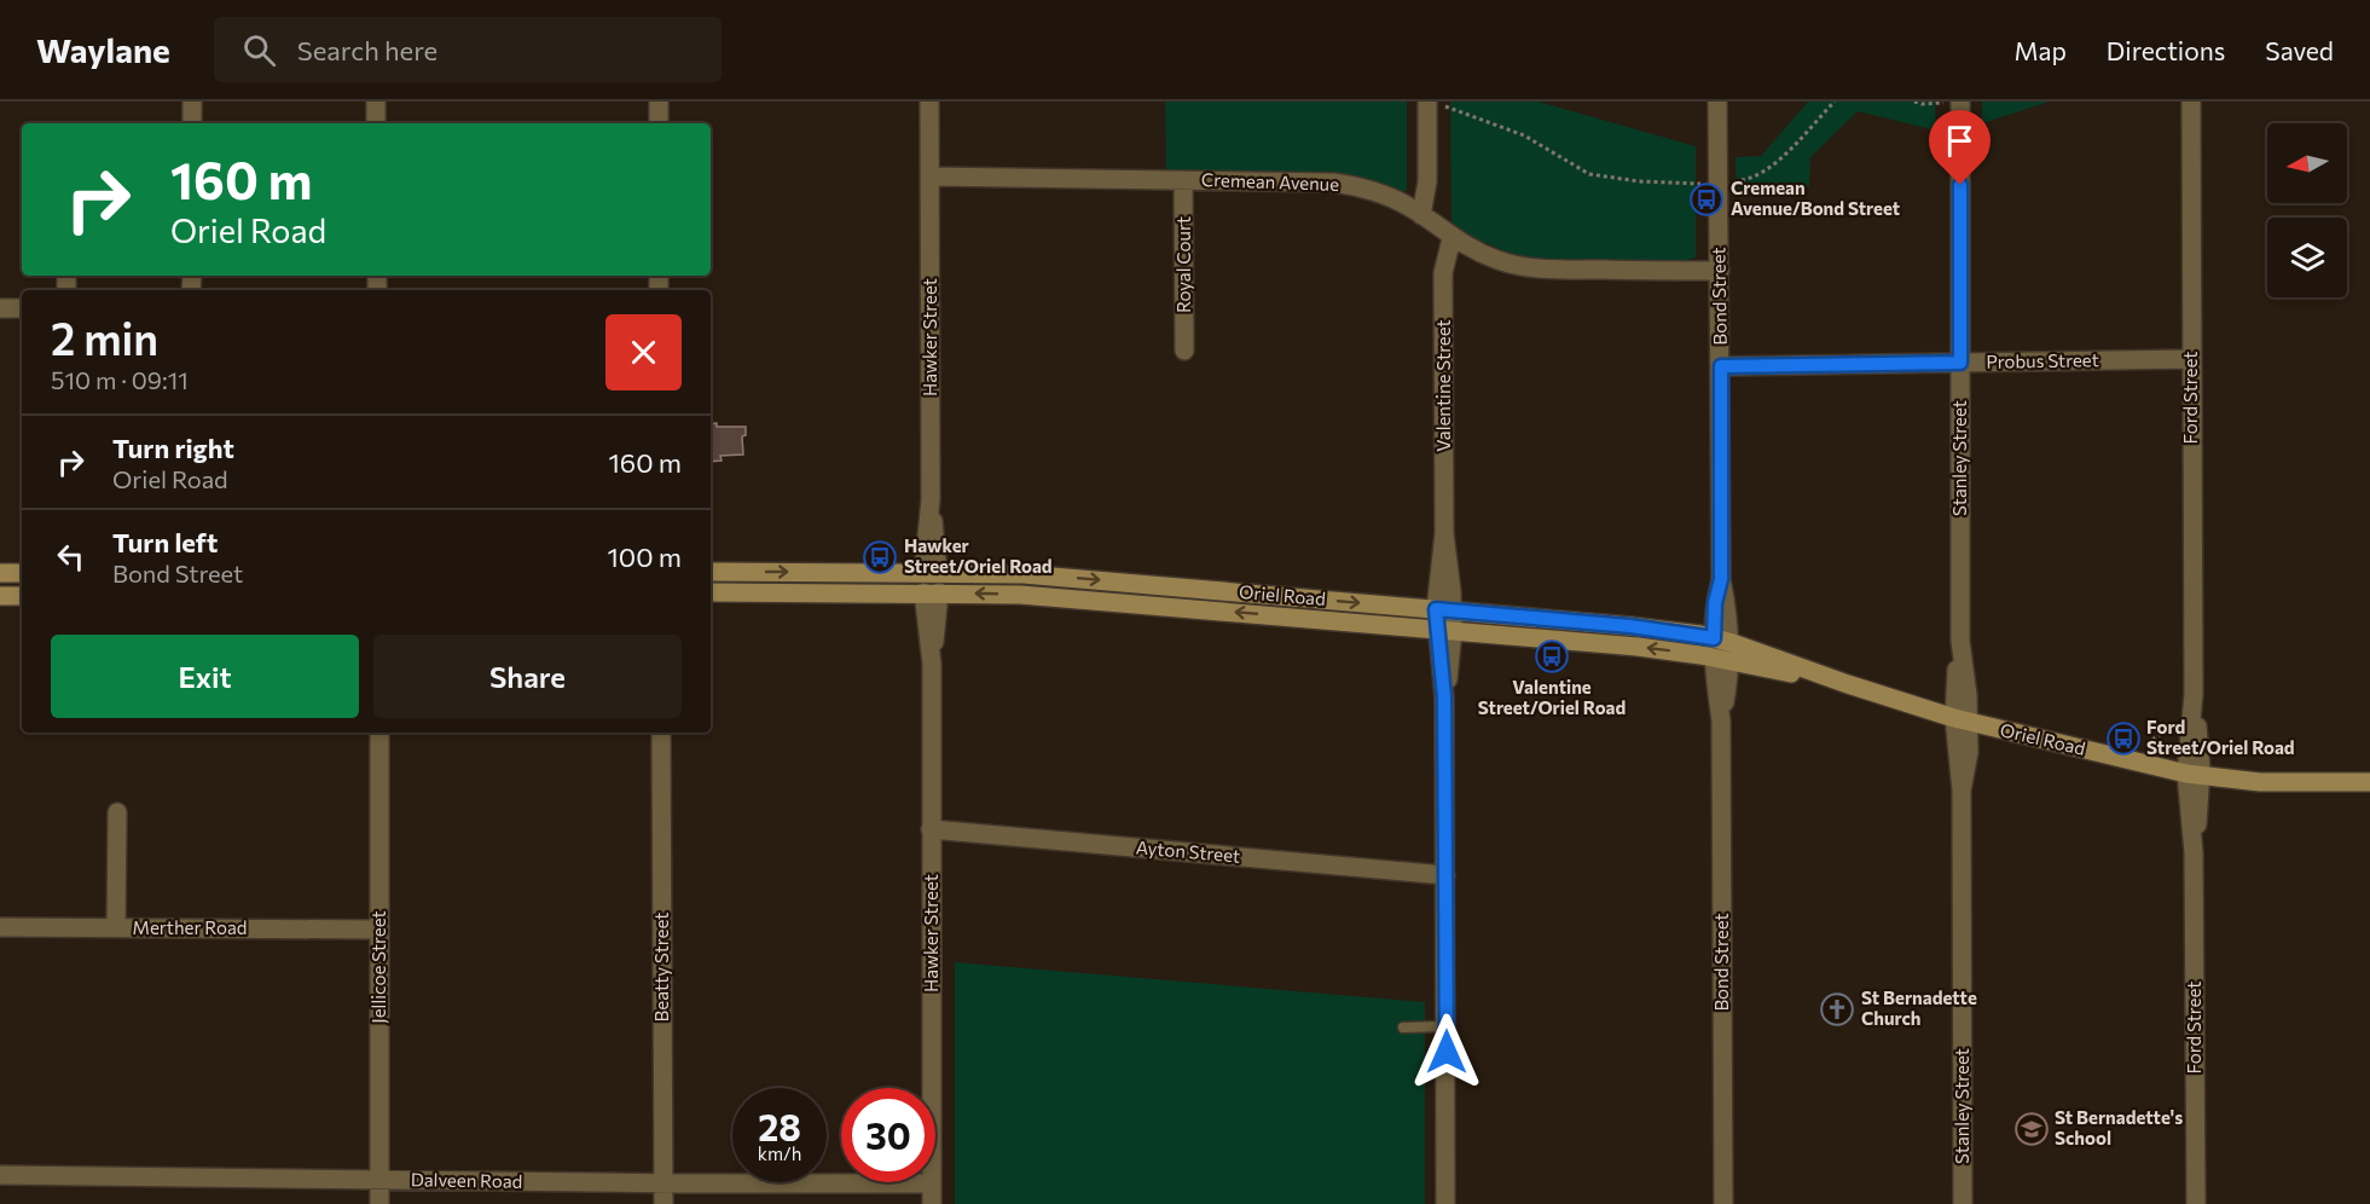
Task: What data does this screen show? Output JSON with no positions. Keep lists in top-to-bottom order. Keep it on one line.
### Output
{"streets":{"main road":["Oriel Road"],"street":["Cremean Avenue","Royal Court","Bond Street","Hawker Street","Probus Street","Valentine Street","Ford Street","Stanley Street","Ayton Street","Merther Road","Jellicoe Street","Beatty Street","Dalveen Road"]},"crossings":[["Cremean Avenue","Royal Court"],["Cremean Avenue","Bond Street"],["Cremean Avenue","Hawker Street"],["Cremean Avenue","Valentine Street"],["Bond Street","Probus Street"],["Bond Street","Oriel Road"],["Hawker Street","Oriel Road"],["Hawker Street","Ayton Street"],["Hawker Street","Dalveen Road"],["Probus Street","Ford Street"],["Probus Street","Stanley Street"],["Valentine Street","Oriel Road"],["Valentine Street","Ayton Street"],["Ford Street","Oriel Road"],["Stanley Street","Oriel Road"],["Merther Road","Jellicoe Street"],["Jellicoe Street","Dalveen Road"],["Beatty Street","Dalveen Road"]],"places":{"bus stop":["Cremean Avenue/Bond Street","Hawker Street/Oriel Road","Valentine Street/Oriel Road","Ford Street/Oriel Road"],"church":["St Bernadette Church"],"school or university":["St Bernadette's School"]},"north":"left","page":{"header":"Waylane","search":"Search here","nav":["Map","Directions","Saved"],"turn":["160 m","Oriel Road"],"heading":["2 min","510 m · 09:11"],"list":[{"name":"Turn right","note":"Oriel Road","value":"160 m"},{"name":"Turn left","note":"Bond Street","value":"100 m"}],"buttons":["Exit","Share"],"speed":"28 km/h","limit":"30"}}
